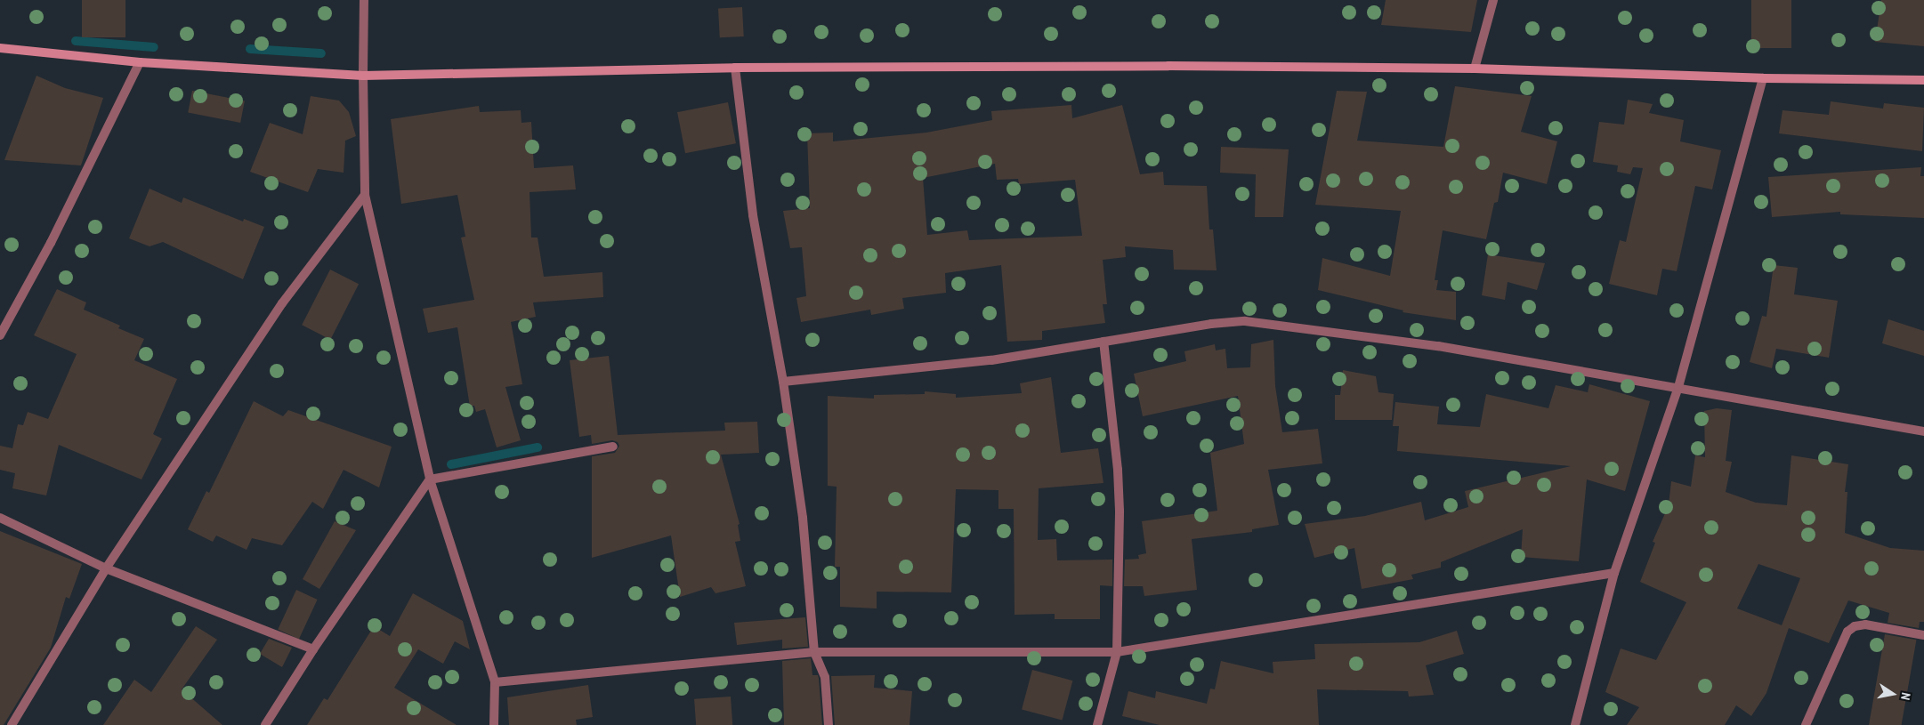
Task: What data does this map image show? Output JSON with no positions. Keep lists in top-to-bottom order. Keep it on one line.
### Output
{"north":"right"}
